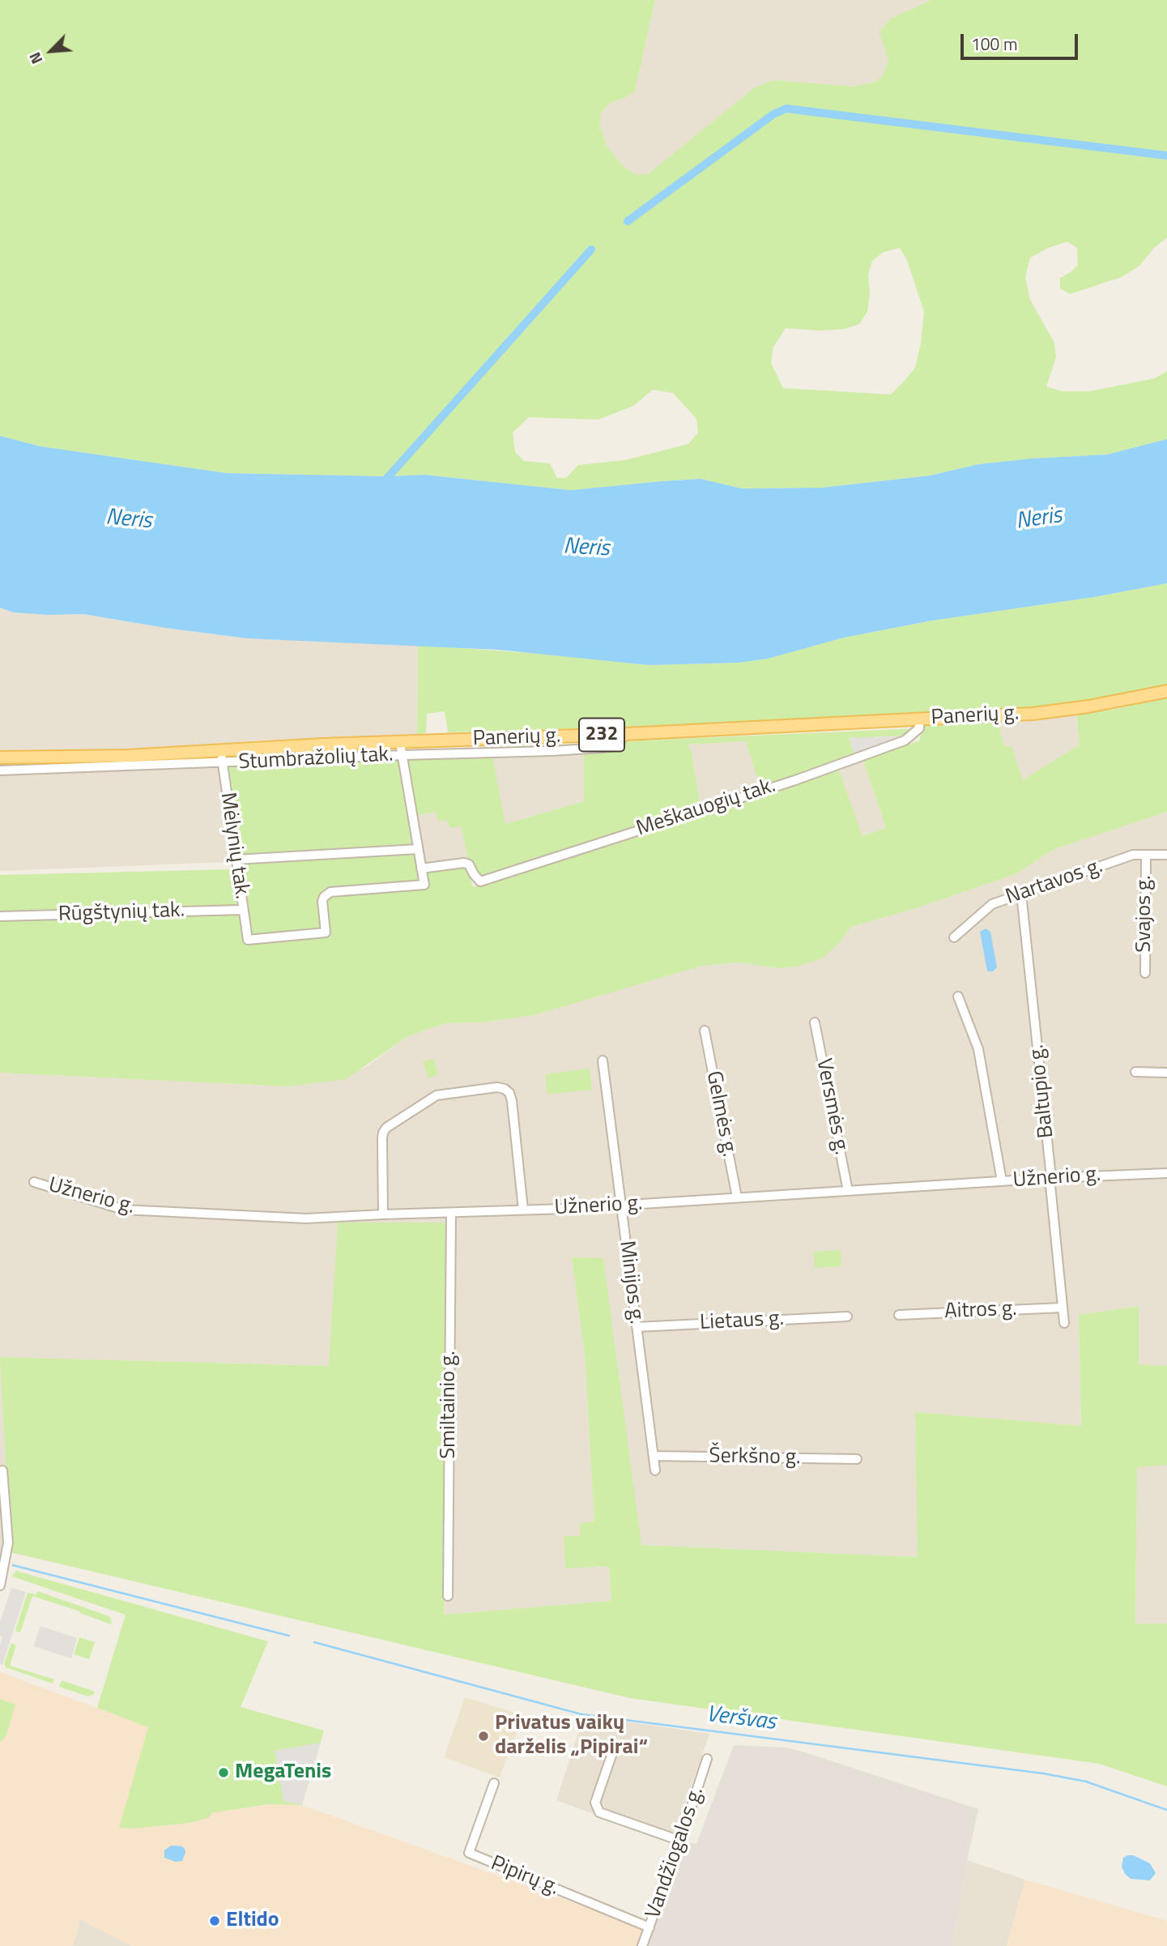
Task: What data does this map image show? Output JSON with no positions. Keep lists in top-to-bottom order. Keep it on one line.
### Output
{"streets":{"main road":["Panerių g.","232"],"street":["Stumbražolių tak.","Meškauogių tak.","Mėlynių tak.","Nartavos g.","Rūgštynių tak.","Svajos g.","Baltupio g.","Versmės g.","Gelmės g.","Užnerio g.","Minijos g.","Aitros g.","Lietaus g.","Smiltainio g.","Šerkšno g.","Vandžiogalos g.","Pipirų g."]},"crossings":[["Panerių g.","Stumbražolių tak."],["Panerių g.","Meškauogių tak."],["Panerių g.","Mėlynių tak."],["Stumbražolių tak.","Mėlynių tak."],["Meškauogių tak.","Mėlynių tak."],["Mėlynių tak.","Rūgštynių tak."],["Nartavos g.","Svajos g."],["Nartavos g.","Baltupio g."],["Baltupio g.","Užnerio g."],["Baltupio g.","Aitros g."],["Versmės g.","Užnerio g."],["Gelmės g.","Užnerio g."],["Užnerio g.","Minijos g."],["Užnerio g.","Smiltainio g."],["Minijos g.","Lietaus g."],["Minijos g.","Šerkšno g."],["Vandžiogalos g.","Pipirų g."]],"water":["Neris","Veršvas"],"places":["Privatus vaikų darželis „Pipirai“","MegaTenis","Eltido"],"scale_bar":"100 m","north":"bottom left"}
